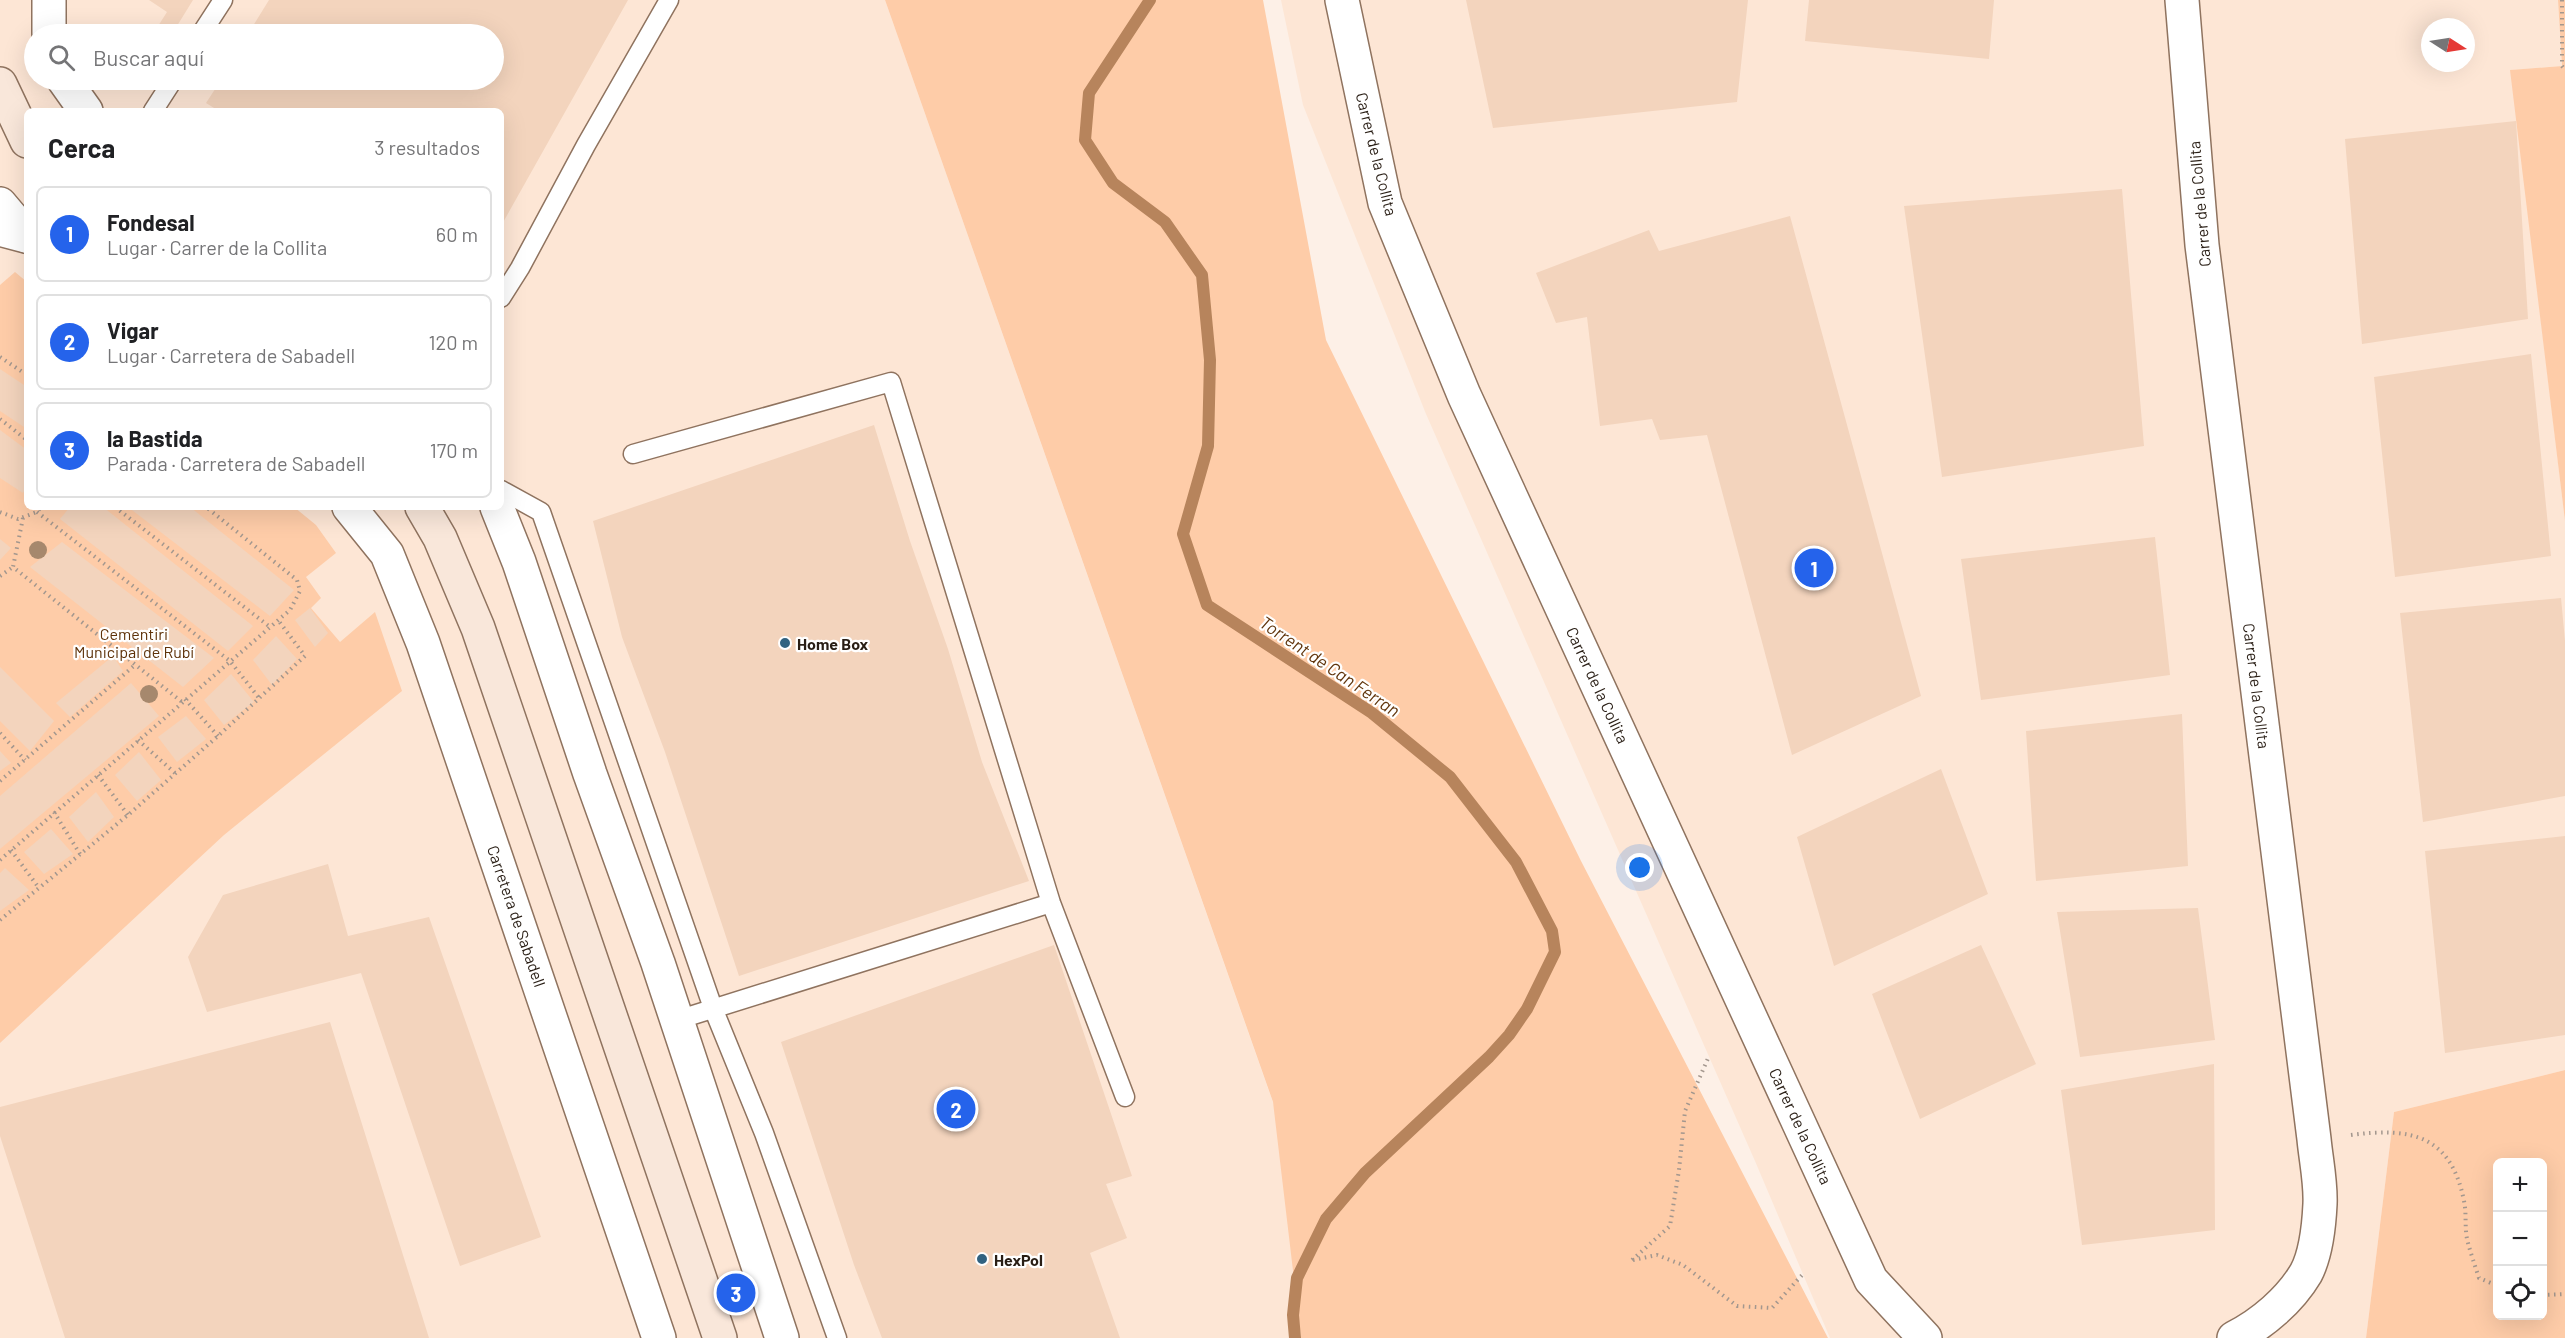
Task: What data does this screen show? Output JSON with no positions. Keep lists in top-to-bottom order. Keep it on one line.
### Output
{"streets":{"street":["Carrer de la Collita","Carretera de Sabadell"]},"water":["Torrent de Can Ferran"],"parks":["Cementiri Municipal de Rubí"],"places":["Home Box","HexPol"],"north":"right","page":{"search":"Buscar aquí","heading":["Cerca","3 resultados"],"list":[{"mark":"1","name":"Fondesal","note":"Lugar · Carrer de la Collita","value":"60 m"},{"mark":"2","name":"Vigar","note":"Lugar · Carretera de Sabadell","value":"120 m"},{"mark":"3","name":"la Bastida","note":"Parada · Carretera de Sabadell","value":"170 m"}],"pins":["1","2","3"],"map_buttons":["+","−"]}}
